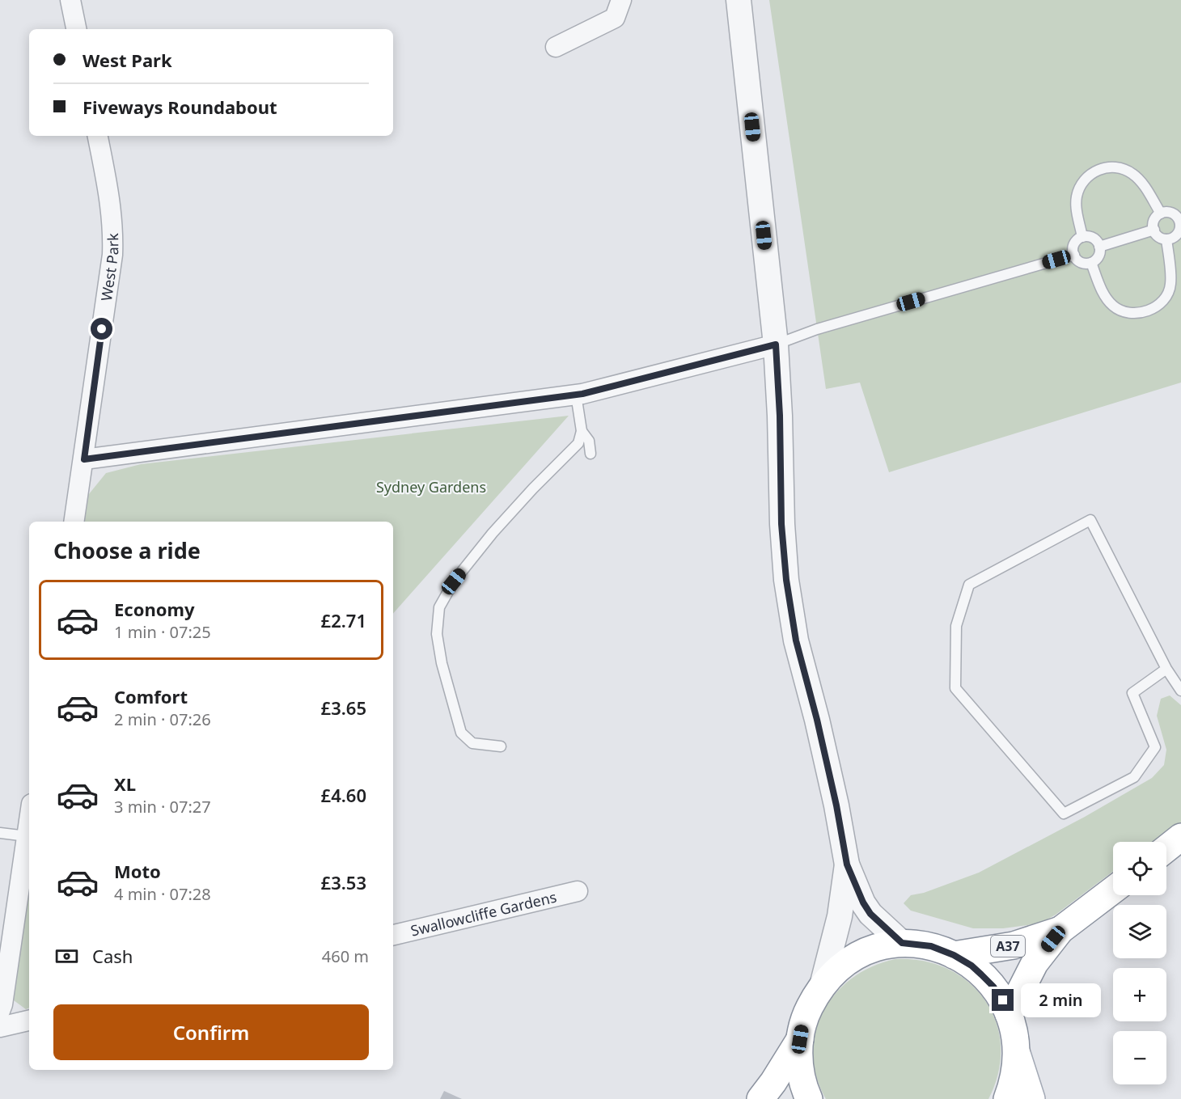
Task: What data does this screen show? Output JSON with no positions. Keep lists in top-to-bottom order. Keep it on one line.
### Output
{"streets":{"main road":["A37"],"street":["West Park","Swallowcliffe Gardens"]},"parks":["Sydney Gardens"],"page":{"banner":["West Park","Fiveways Roundabout"],"heading":"Choose a ride","list":[{"name":"Economy","note":"1 min · 07:25","value":"£2.71"},{"name":"Comfort","note":"2 min · 07:26","value":"£3.65"},{"name":"XL","note":"3 min · 07:27","value":"£4.60"},{"name":"Moto","note":"4 min · 07:28","value":"£3.53"}],"map_buttons":["+","−"],"pay":["Cash","460 m"],"bubble":"2 min","buttons":"Confirm"}}
